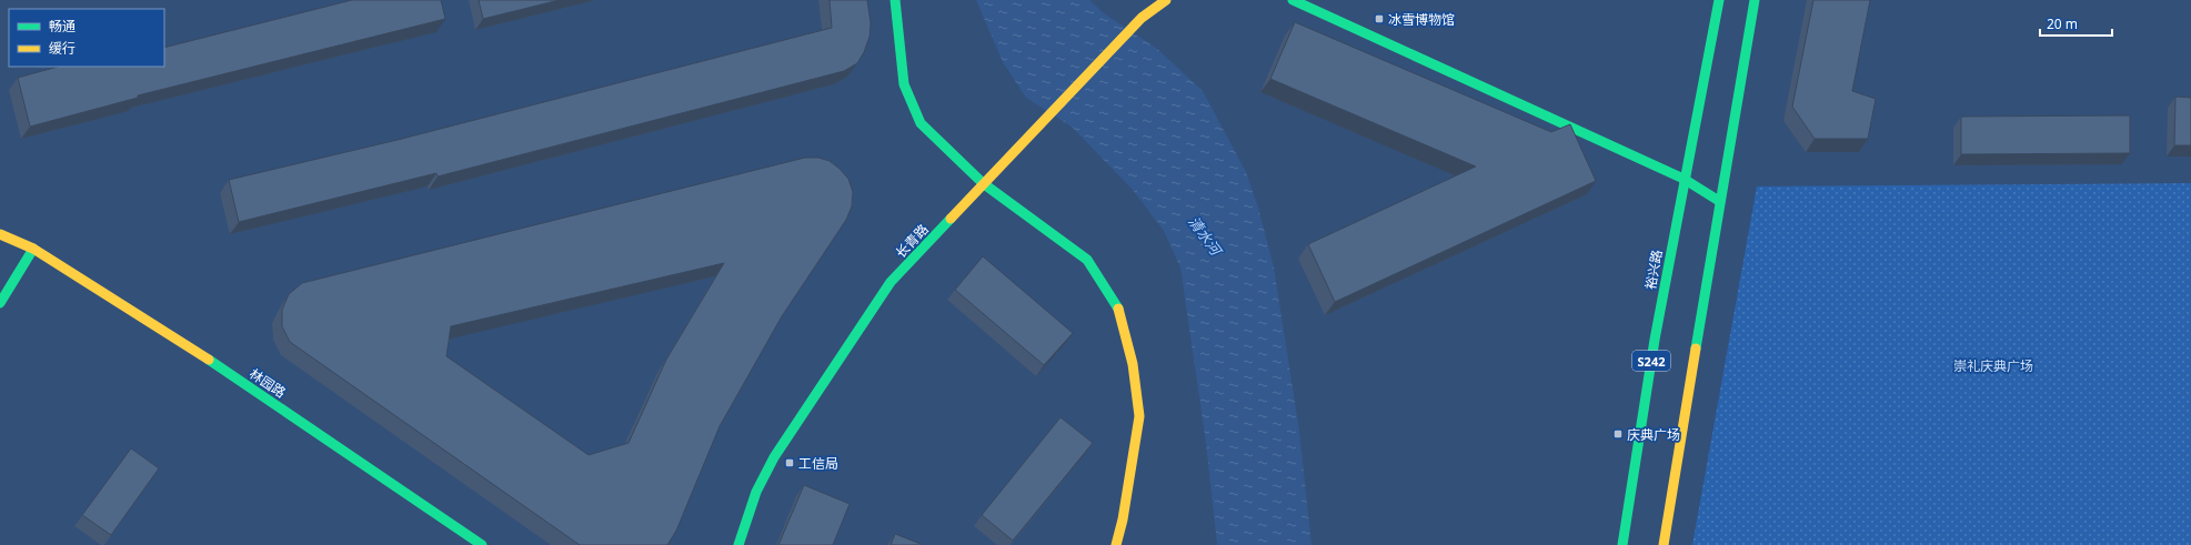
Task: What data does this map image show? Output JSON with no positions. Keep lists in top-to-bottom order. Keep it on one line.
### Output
{"streets":{"main road":["长青路","裕兴路","S242","林园路"]},"water":["清水河"],"parks":["崇礼庆典广场"],"places":{"transit":["冰雪博物馆","庆典广场","工信局"]},"legend":["畅通","缓行"],"scale_bar":"20 m"}
